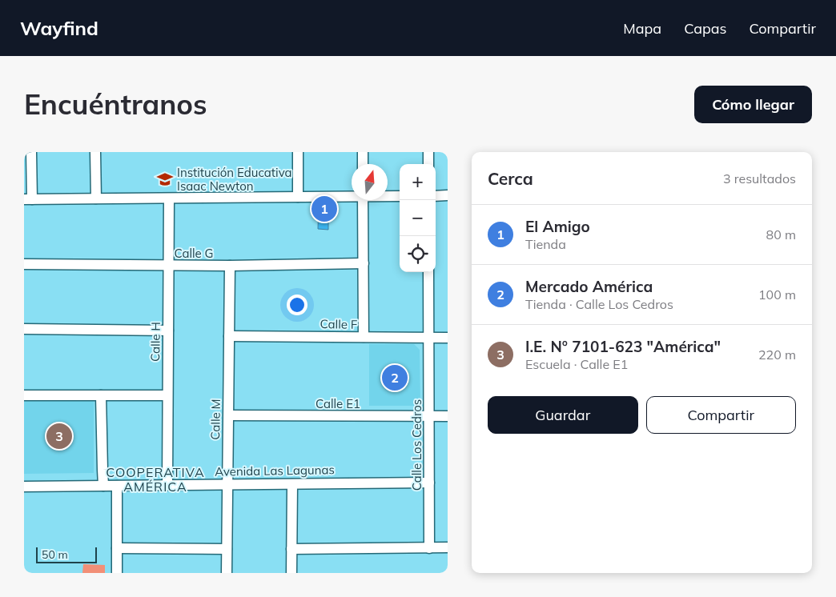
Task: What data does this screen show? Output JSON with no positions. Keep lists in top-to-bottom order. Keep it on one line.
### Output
{"streets":{"street":["Calle G","Calle F","Calle H","Calle E1","Calle M","Calle Los Cedros","Avenida Las Lagunas"]},"crossings":[["Calle G","Calle H"],["Calle G","Calle M"],["Calle F","Calle M"],["Calle F","Calle Los Cedros"],["Calle H","Avenida Las Lagunas"],["Calle E1","Calle M"],["Calle E1","Calle Los Cedros"],["Calle M","Avenida Las Lagunas"],["Calle Los Cedros","Avenida Las Lagunas"]],"districts":["COOPERATIVA AMÉRICA"],"places":{"school or university":["Institución Educativa Isaac Newton"]},"scale_bar":"50 m","north":"top","page":{"header":"Wayfind","nav":["Mapa","Capas","Compartir"],"buttons":["Cómo llegar",["Guardar","Compartir"]],"title":"Encuéntranos","heading":["Cerca","3 resultados"],"map_buttons":["+","−"],"pins":["1","2","3"],"list":[{"mark":"1","name":"El Amigo","note":"Tienda","value":"80 m"},{"mark":"2","name":"Mercado América","note":"Tienda · Calle Los Cedros","value":"100 m"},{"mark":"3","name":"I.E. N° 7101-623 \"América\"","note":"Escuela · Calle E1","value":"220 m"}],"scale":"50 m"}}
